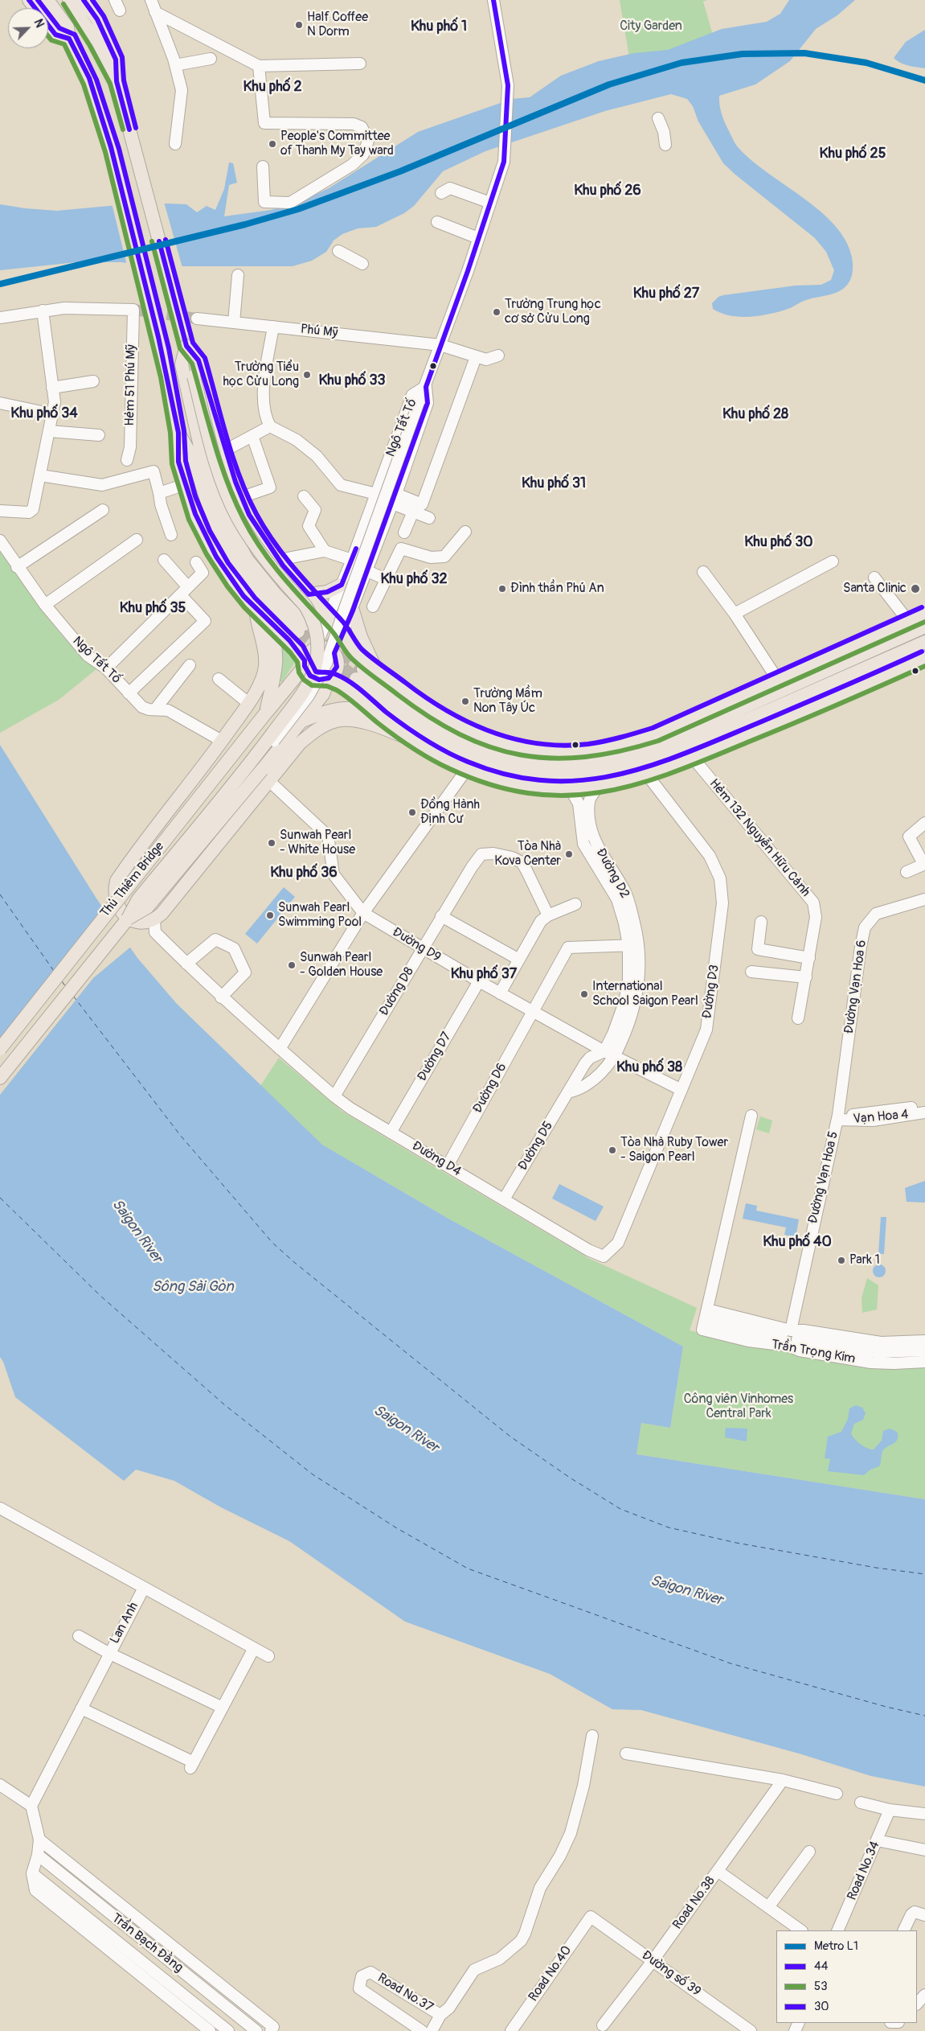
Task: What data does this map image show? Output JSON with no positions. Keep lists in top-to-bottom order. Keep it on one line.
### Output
{"streets":{"main road":["Thủ Thiêm Bridge"],"street":["Phú Mỹ","Hẻm 51 Phú Mỹ","Ngô Tất Tố","Hẻm 132 Nguyễn Hữu Cảnh","Đường D2","Đường D9","Đường Vạn Hoa 6","Đường D8","Đường D3","Đường D7","Đường D6","Vạn Hoa 4","Đường D5","Đường D4","Đường Vạn Hoa 5","Trần Trọng Kim","Lan Anh","Road No.34","Road No.38","Trần Bạch Đằng","Road No.40","Đường số 39","Road No.37"]},"crossings":[["Ngô Tất Tố","Thủ Thiêm Bridge"],["Đường D2","Đường D9"],["Đường D2","Đường D6"],["Đường D2","Đường D5"],["Đường D9","Đường D8"],["Đường D9","Đường D3"],["Đường D9","Đường D7"],["Đường D9","Đường D6"],["Đường D9","Đường D5"],["Đường Vạn Hoa 6","Vạn Hoa 4"],["Đường Vạn Hoa 6","Đường Vạn Hoa 5"],["Đường D8","Đường D4"],["Đường D3","Đường D4"],["Đường D7","Đường D4"],["Đường D6","Đường D4"],["Vạn Hoa 4","Đường Vạn Hoa 5"],["Đường D5","Đường D4"],["Đường Vạn Hoa 5","Trần Trọng Kim"],["Road No.38","Đường số 39"],["Road No.40","Đường số 39"]],"districts":["Khu phố 1","Khu phố 2","Khu phố 25","Khu phố 26","Khu phố 27","Khu phố 33","Khu phố 34","Khu phố 28","Khu phố 31","Khu phố 30","Khu phố 32","Khu phố 35","Khu phố 36","Khu phố 37","Khu phố 38","Khu phố 40"],"water":["Saigon River","Sông Sài Gòn"],"parks":["City Garden","Công viên Vinhomes Central Park"],"places":["Half Coffee N Dorm","People's Committee of Thanh My Tay ward","Trường Trung học cơ sở Cửu Long","Trường Tiểu học Cửu Long","Đình thần Phú An","Santa Clinic","Trường Mầm Non Tây Úc","Đồng Hành Định Cư","Sunwah Pearl - White House","Tòa Nhà Kova Center","Sunwah Pearl Swimming Pool","Sunwah Pearl - Golden House","International School Saigon Pearl","Tòa Nhà Ruby Tower - Saigon Pearl","Park 1"],"lines":["transit line 44","transit line 30","transit line 53","metro line L1"],"legend":["Metro L1","44","53","30"],"north":"top right"}
